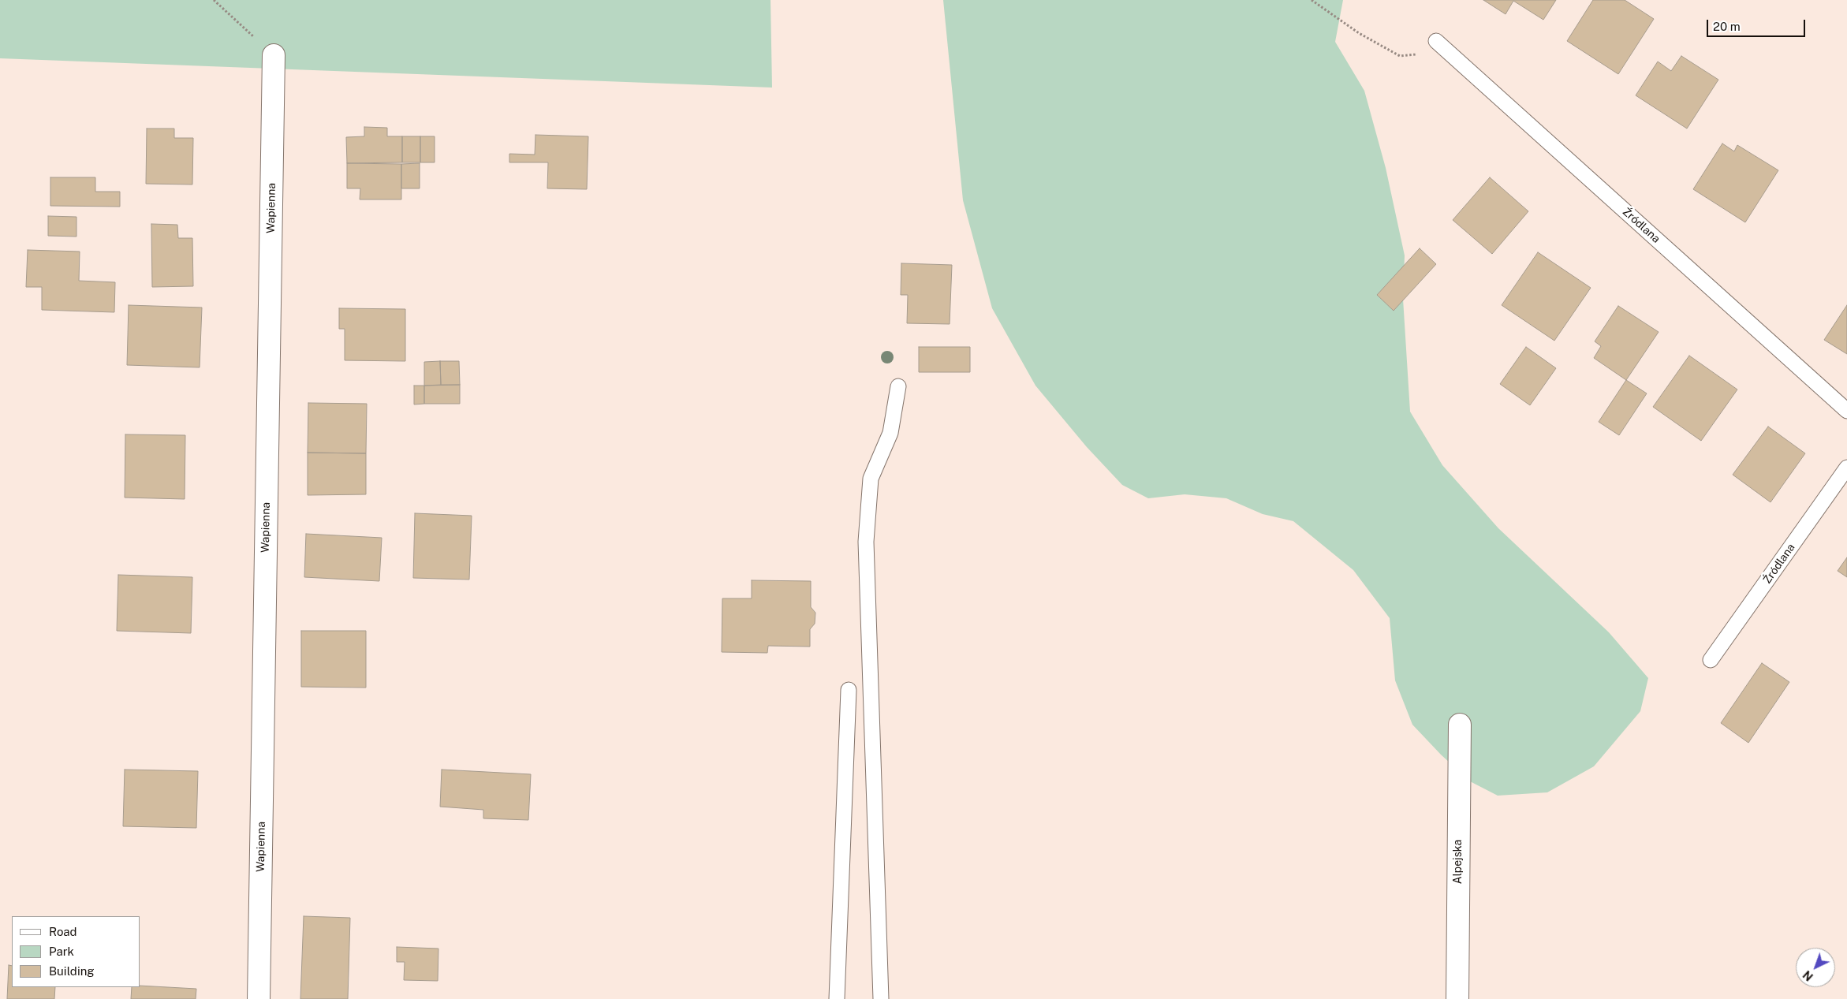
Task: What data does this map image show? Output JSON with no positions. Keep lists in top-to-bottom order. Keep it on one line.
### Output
{"streets":{"street":["Wapienna","Alpejska"],"lane":["Źródlana"]},"legend":["Road","Park","Building"],"scale_bar":"20 m","north":"bottom left"}
